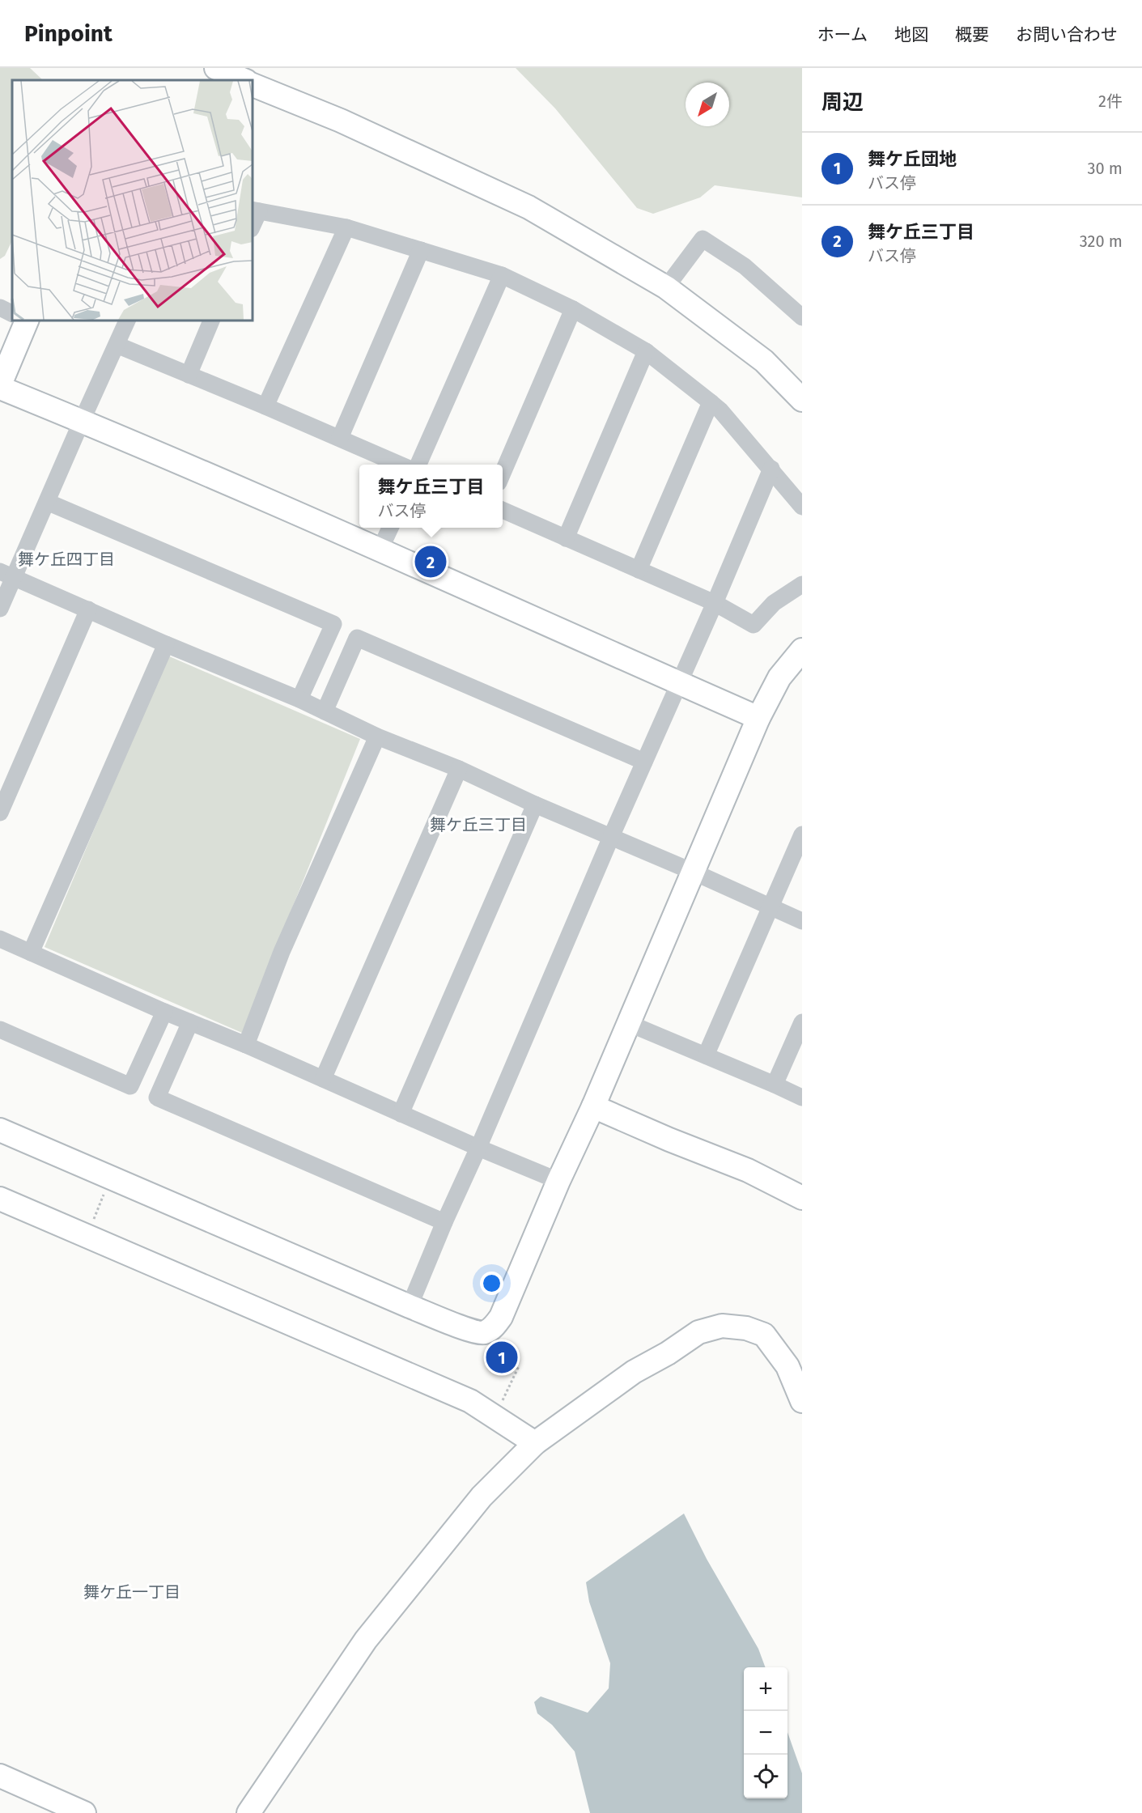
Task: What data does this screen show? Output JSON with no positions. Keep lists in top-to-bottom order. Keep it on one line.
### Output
{"districts":["舞ケ丘四丁目","舞ケ丘三丁目","舞ケ丘一丁目"],"north":"bottom left","page":{"header":"Pinpoint","nav":["ホーム","地図","概要","お問い合わせ"],"heading":["周辺","2件"],"list":[{"mark":"1","name":"舞ケ丘団地","note":"バス停","value":"30 m"},{"mark":"2","name":"舞ケ丘三丁目","note":"バス停","value":"320 m"}],"popup":["舞ケ丘三丁目","バス停"],"pins":["2","1"],"map_buttons":["+","−"]}}
